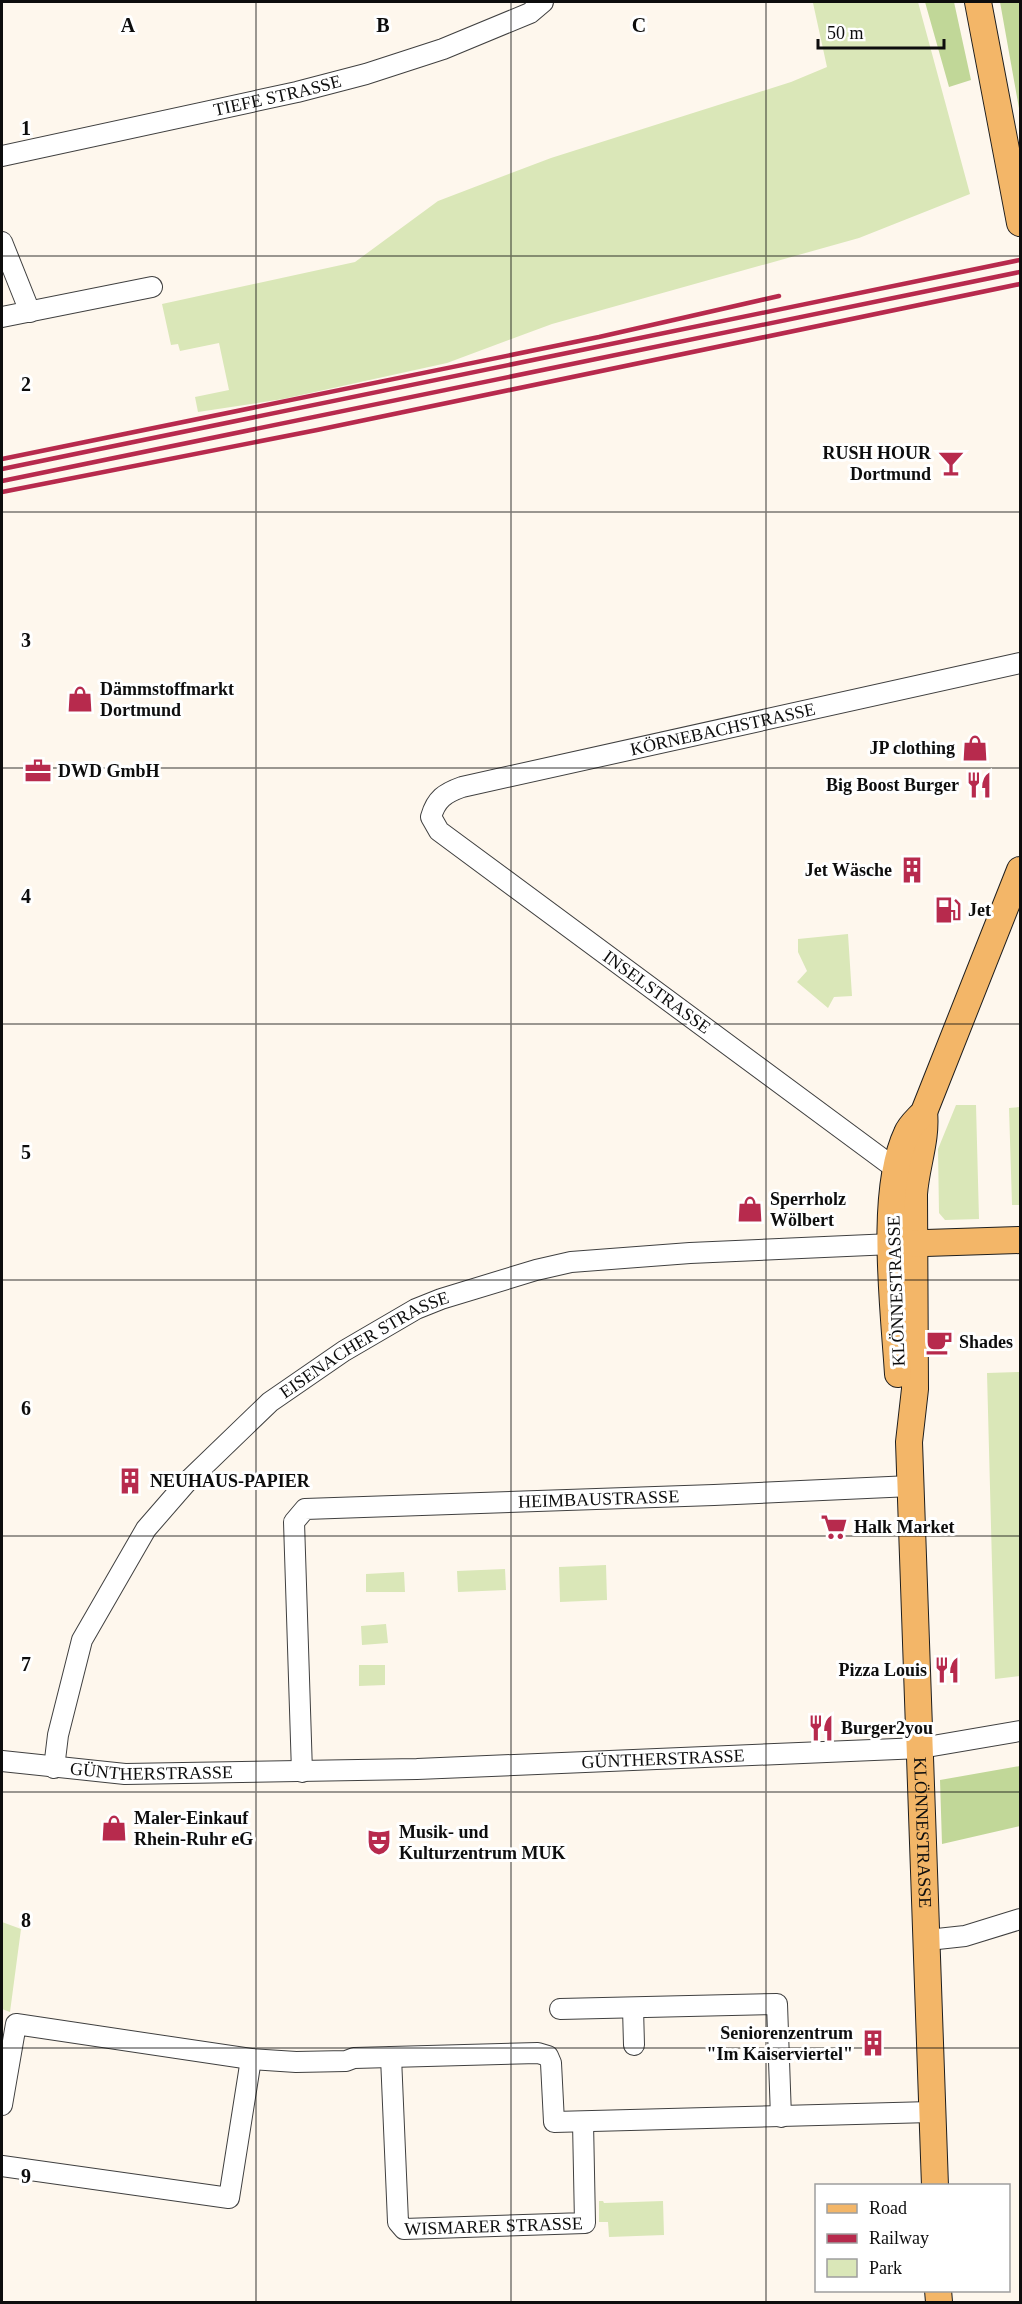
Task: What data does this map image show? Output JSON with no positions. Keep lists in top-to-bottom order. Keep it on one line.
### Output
{"streets":{"main road":["KLÖNNESTRASSE"],"street":["TIEFE STRASSE","KÖRNEBACHSTRASSE","INSELSTRASSE","EISENACHER STRASSE","HEIMBAUSTRASSE","GÜNTHERSTRASSE","WISMARER STRASSE"]},"crossings":[["KÖRNEBACHSTRASSE","INSELSTRASSE"],["INSELSTRASSE","KLÖNNESTRASSE"],["KLÖNNESTRASSE","EISENACHER STRASSE"],["KLÖNNESTRASSE","HEIMBAUSTRASSE"],["KLÖNNESTRASSE","GÜNTHERSTRASSE"],["EISENACHER STRASSE","GÜNTHERSTRASSE"],["HEIMBAUSTRASSE","GÜNTHERSTRASSE"]],"places":{"bar":["RUSH HOUR Dortmund"],"shop":["Dämmstoffmarkt Dortmund","JP clothing","Sperrholz Wölbert","Maler-Einkauf Rhein-Ruhr eG"],"office":["DWD GmbH"],"restaurant":["Big Boost Burger","Pizza Louis","Burger2you"],"building":["Jet Wäsche","NEUHAUS-PAPIER","Seniorenzentrum \"Im Kaiserviertel\""],"fuel station":["Jet"],"cafe":["Shades"],"supermarket":["Halk Market"],"theatre":["Musik- und Kulturzentrum MUK"]},"legend":["Road","Railway","Park"],"scale_bar":"50 m","grid":{"columns":["A","B","C"],"rows":["1","2","3","4","5","6","7","8","9"]}}
